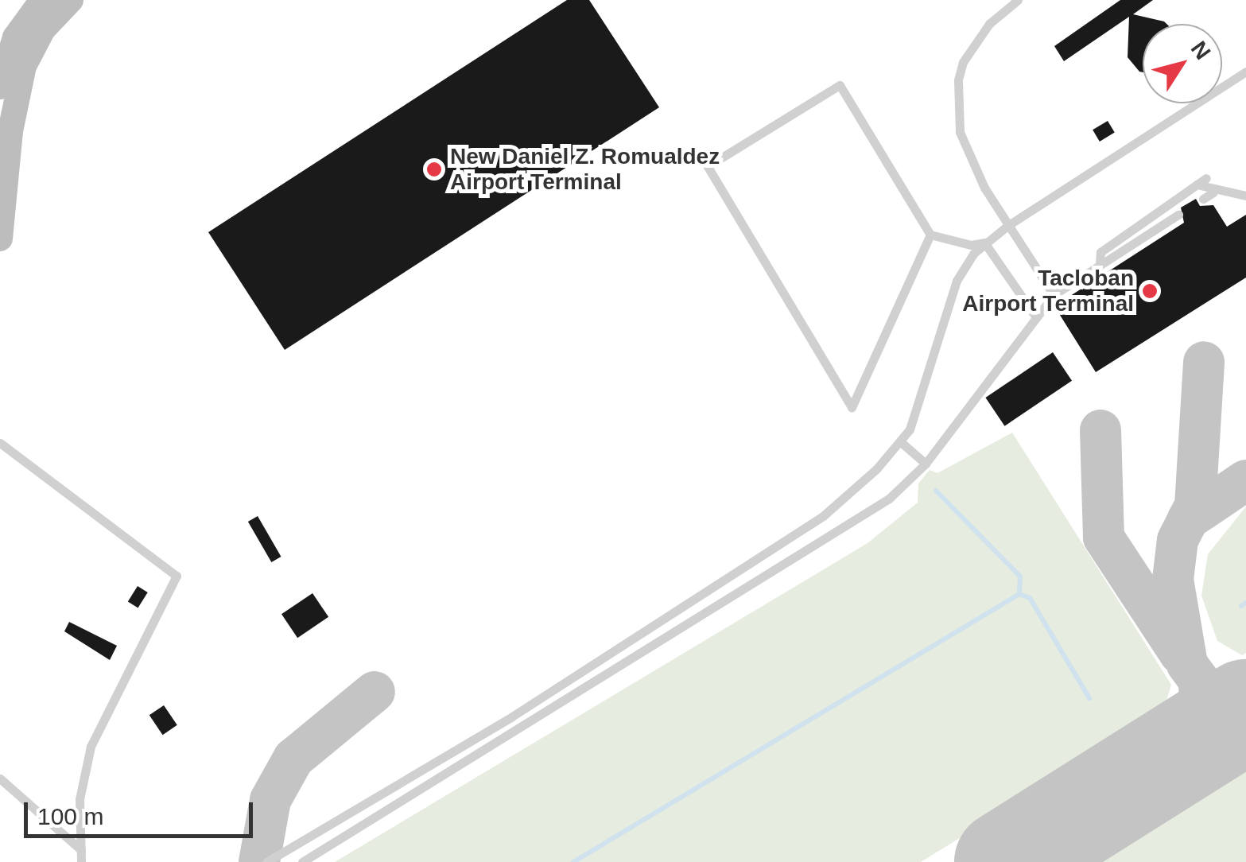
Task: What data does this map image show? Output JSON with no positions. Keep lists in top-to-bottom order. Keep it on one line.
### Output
{"places":["New Daniel Z. Romualdez Airport Terminal","Tacloban Airport Terminal"],"scale_bar":"100 m","north":"top right"}
